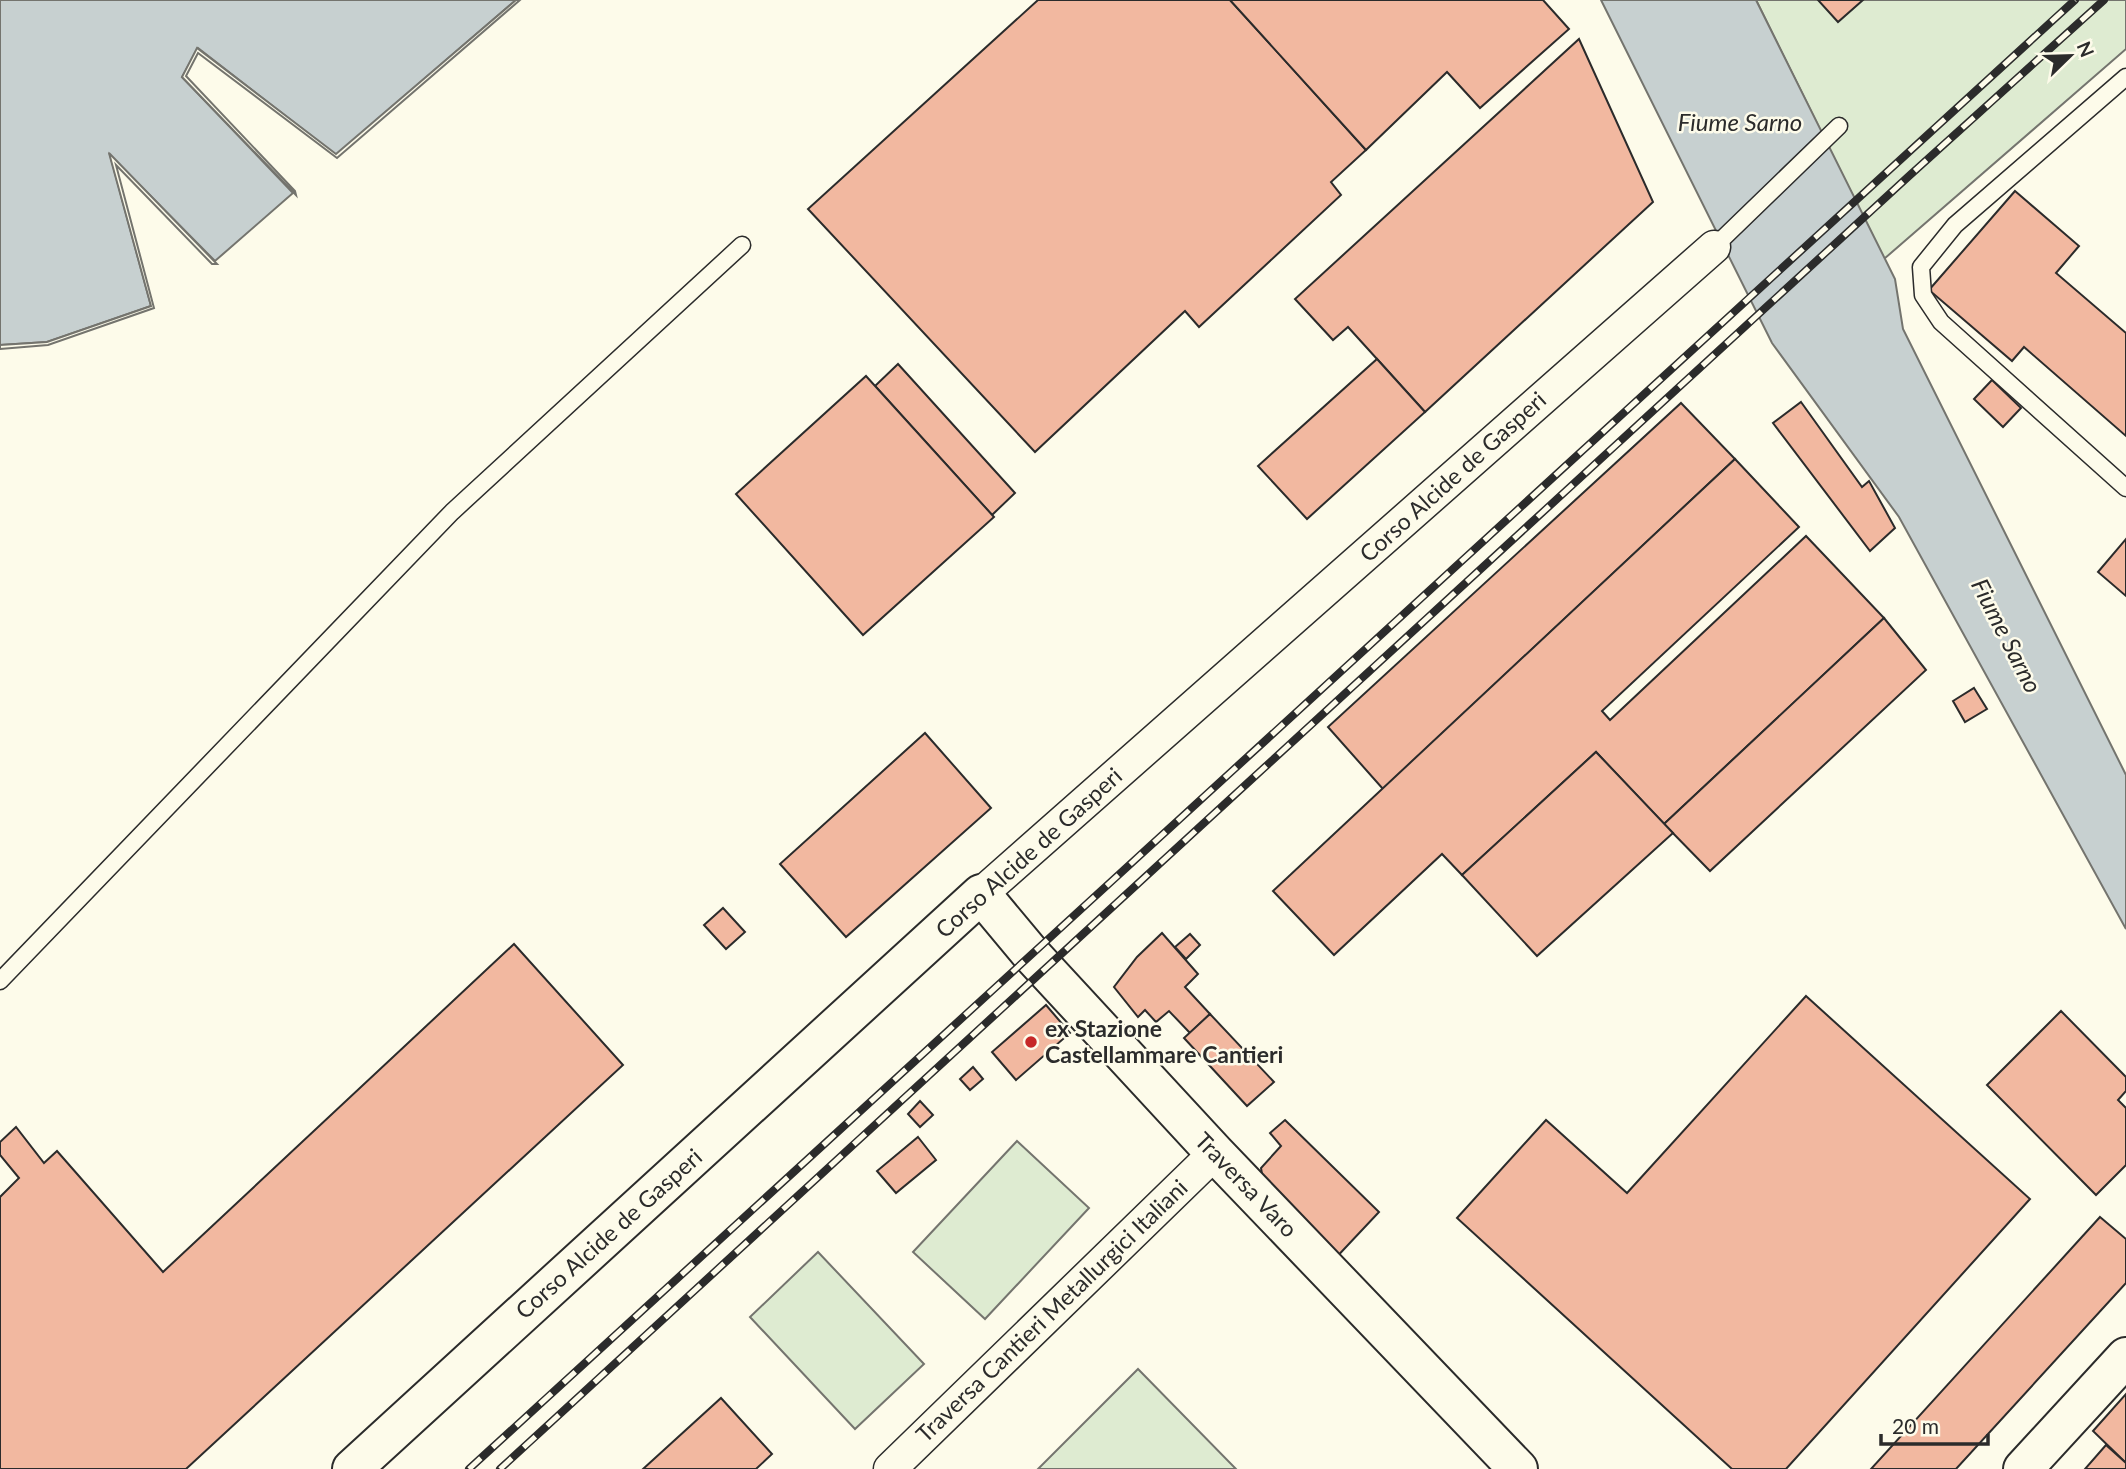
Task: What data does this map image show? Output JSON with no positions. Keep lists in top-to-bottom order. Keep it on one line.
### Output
{"streets":{"street":["Corso Alcide de Gasperi","Traversa Varo","Traversa Cantieri Metallurgici Italiani"]},"crossings":[["Corso Alcide de Gasperi","Traversa Varo"],["Traversa Varo","Traversa Cantieri Metallurgici Italiani"]],"water":["Fiume Sarno"],"places":["ex Stazione Castellammare Cantieri"],"scale_bar":"20 m","north":"top right"}
